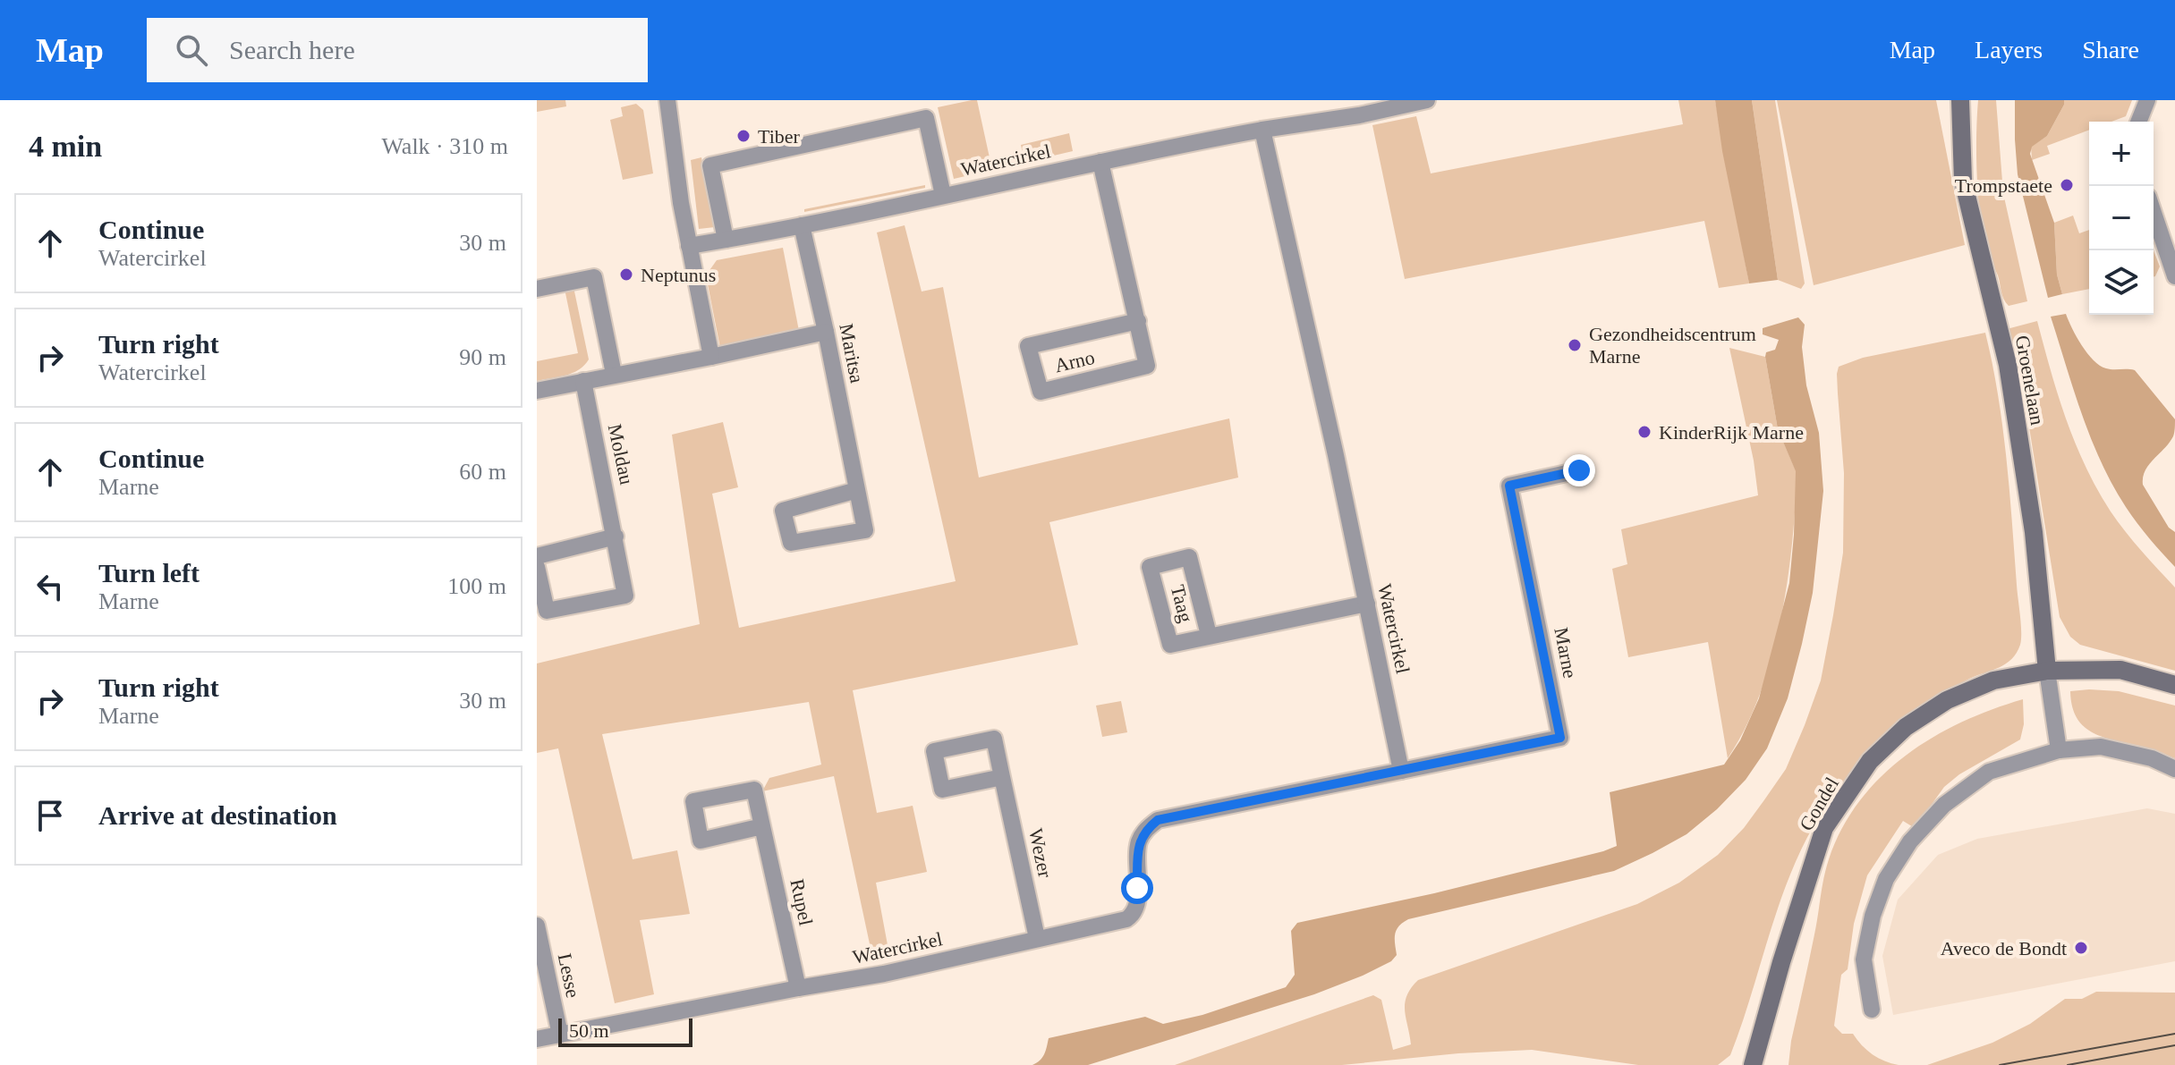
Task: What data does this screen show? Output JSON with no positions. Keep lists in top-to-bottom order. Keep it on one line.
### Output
{"streets":{"street":["Watercirkel","Maritsa","Arno","Groenelaan","Moldau","Taag","Marne","Gondel","Wezer","Rupel","Lesse"]},"crossings":[["Watercirkel","Maritsa"],["Watercirkel","Arno"],["Watercirkel","Taag"],["Watercirkel","Marne"],["Watercirkel","Wezer"],["Watercirkel","Rupel"],["Watercirkel","Lesse"],["Groenelaan","Gondel"]],"places":["Tiber","Trompstaete","Neptunus","Gezondheidscentrum Marne","KinderRijk Marne","Aveco de Bondt"],"scale_bar":"50 m","page":{"header":"Map","search":"Search here","nav":["Map","Layers","Share"],"heading":["4 min","Walk · 310 m"],"map_buttons":["+","−"],"list":[["Continue","Watercirkel","30 m"],["Turn right","Watercirkel","90 m"],["Continue","Marne","60 m"],["Turn left","Marne","100 m"],["Turn right","Marne","30 m"],"Arrive at destination"],"scale":"50 m"}}
